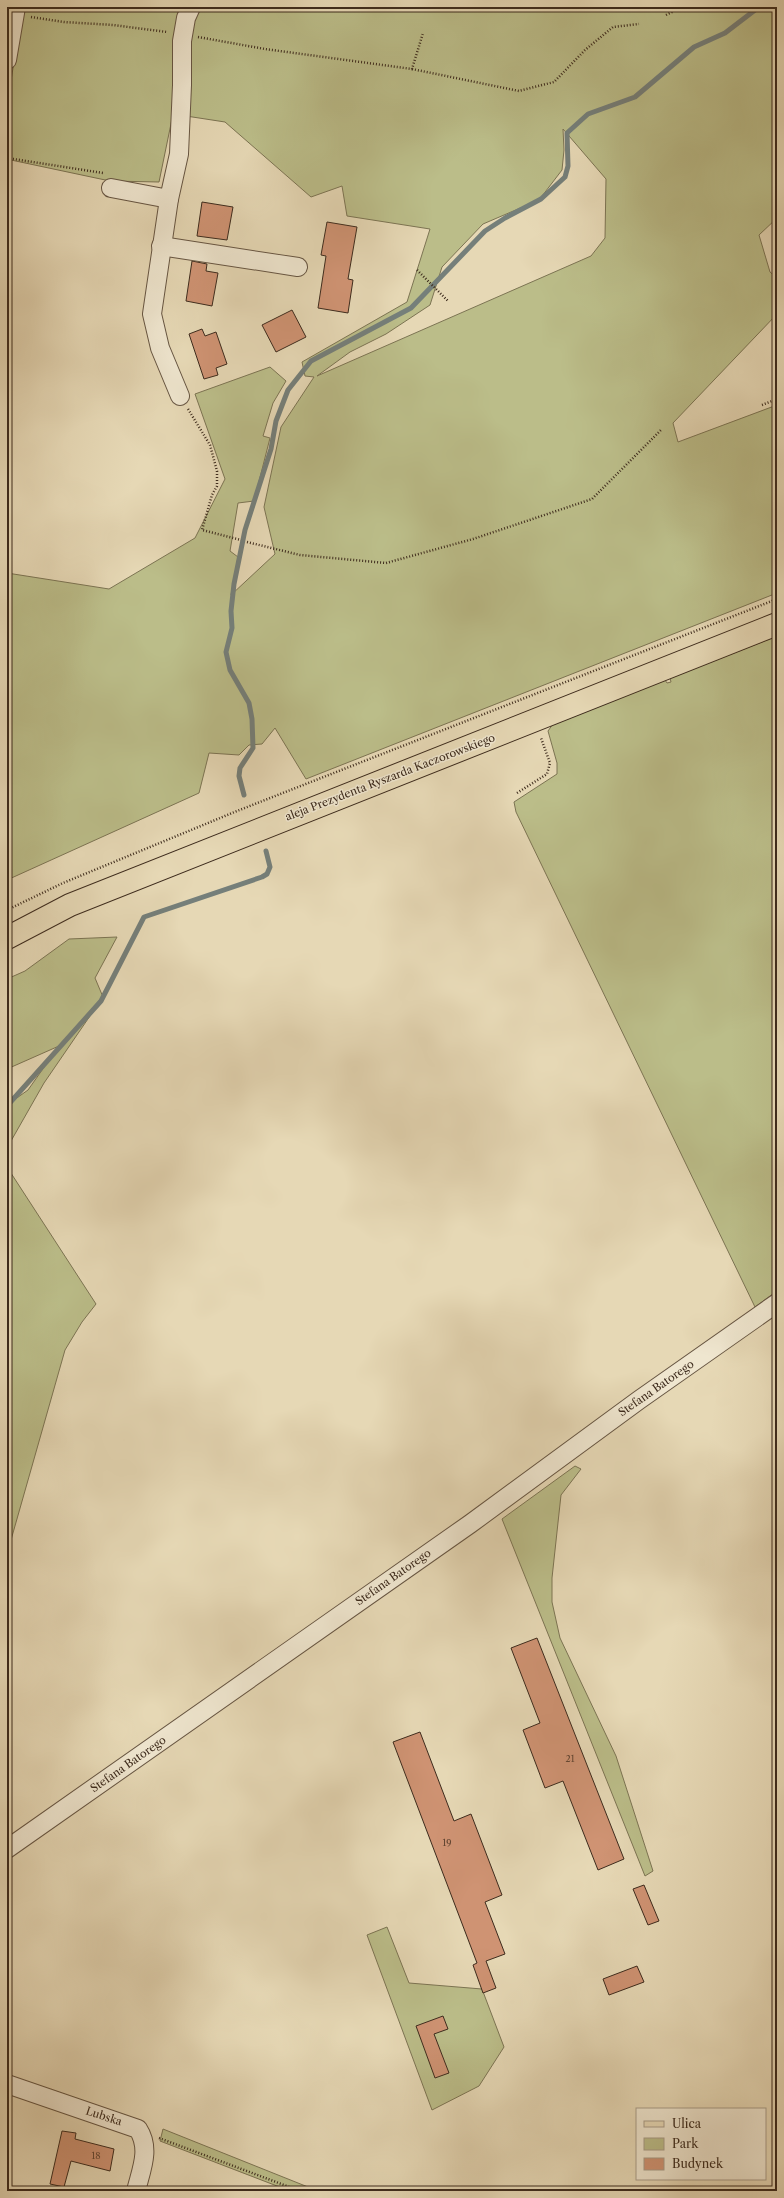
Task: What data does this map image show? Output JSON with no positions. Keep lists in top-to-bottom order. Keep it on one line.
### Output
{"streets":{"main road":["aleja Prezydenta Ryszarda Kaczorowskiego"],"street":["Stefana Batorego","Lubska"]},"house_numbers":["21","19","18"],"legend":["Ulica","Park","Budynek"]}
